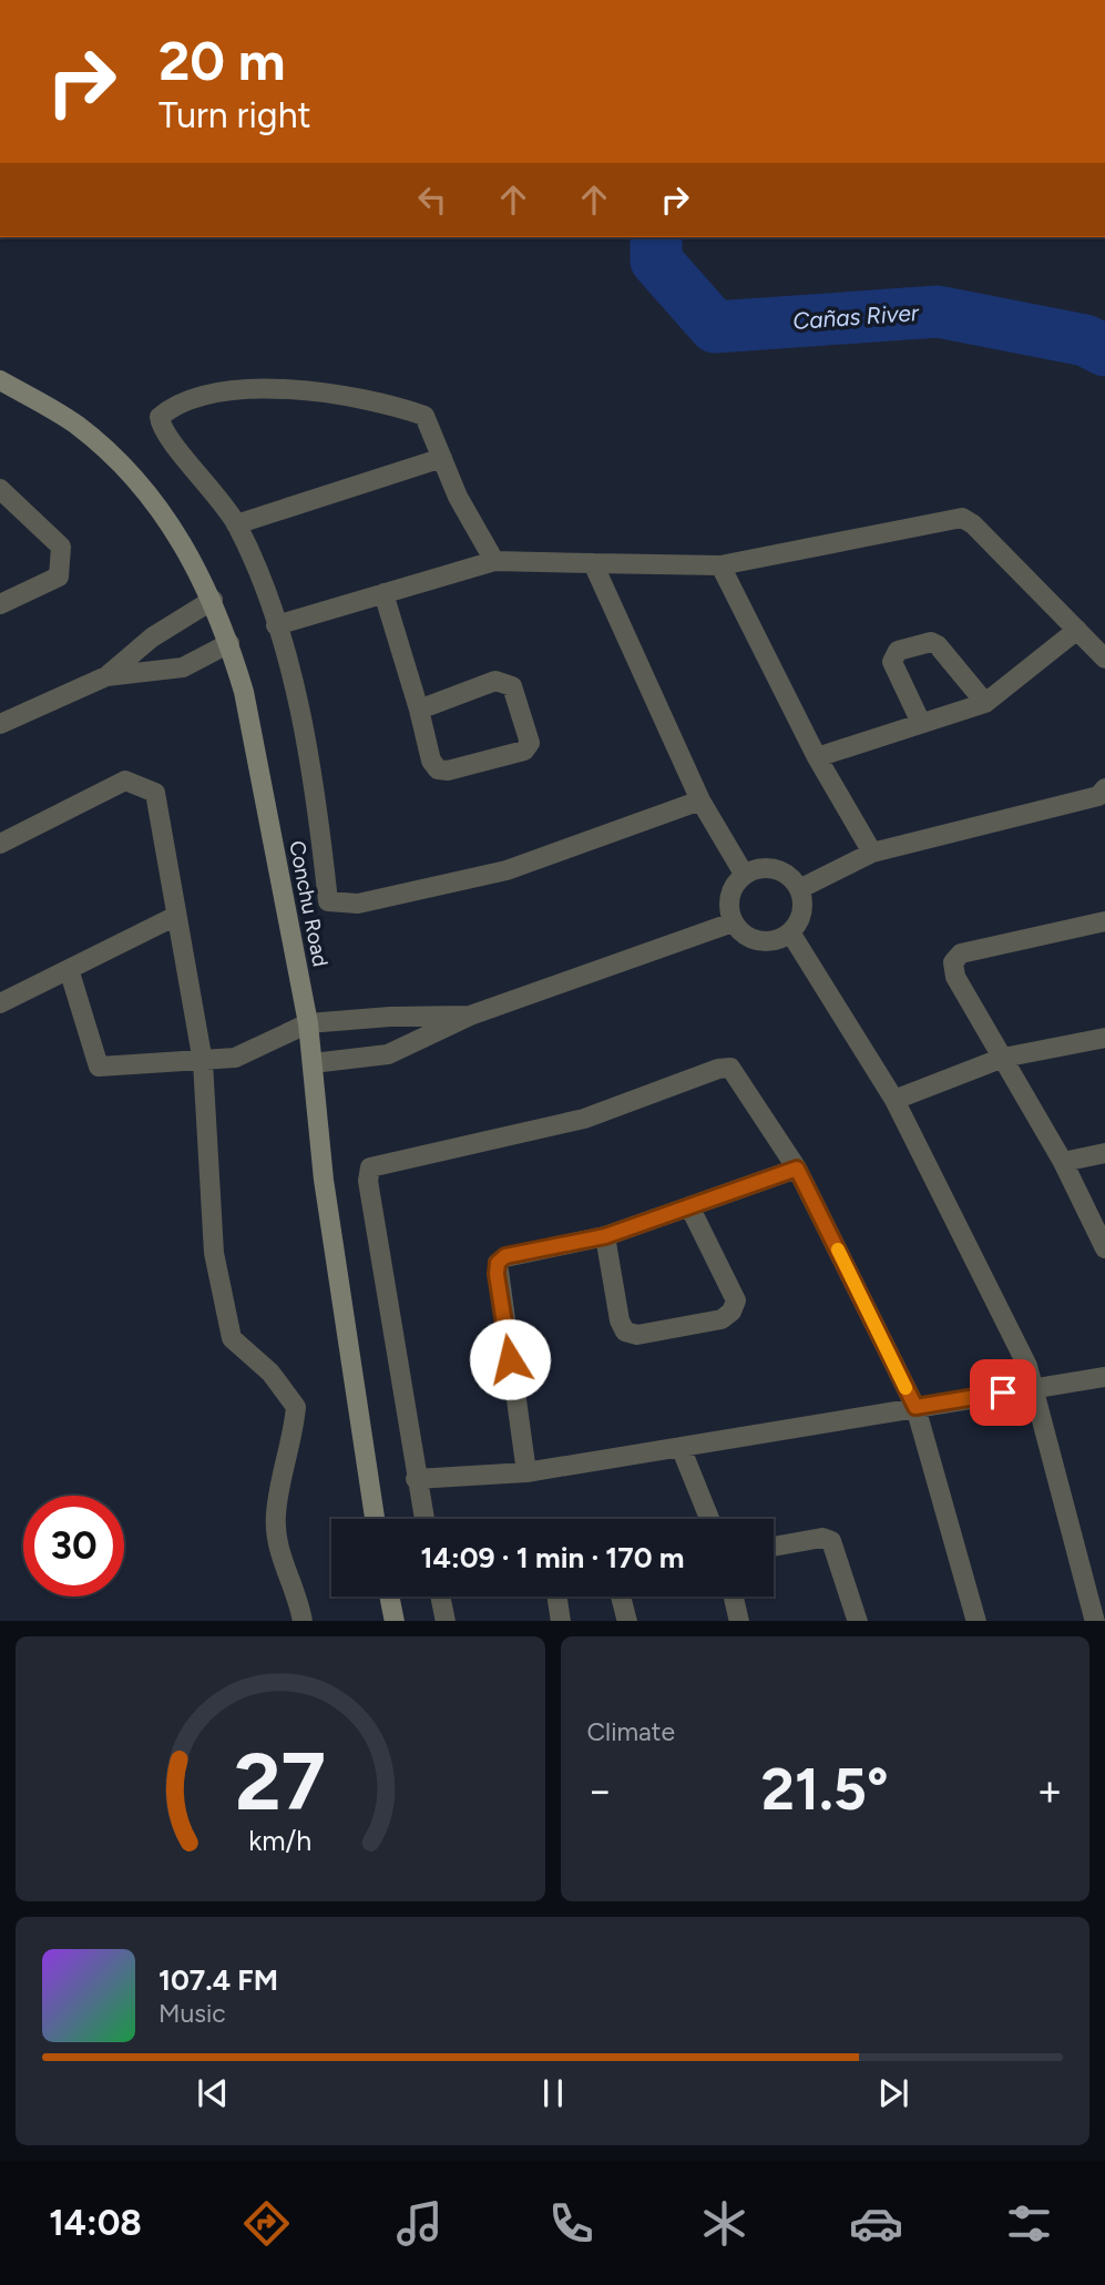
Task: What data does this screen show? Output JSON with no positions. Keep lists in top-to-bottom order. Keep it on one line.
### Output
{"streets":{"main road":["Conchu Road"]},"water":["Cañas River"],"page":{"turn":["20 m","Turn right"],"limit":"30","trip":"14:09 · 1 min · 170 m","tile":"Climate","heat":["−","21.5°","+"],"song":["107.4 FM","Music"],"tabs":"14:08","gauge":["27","km/h"]}}
